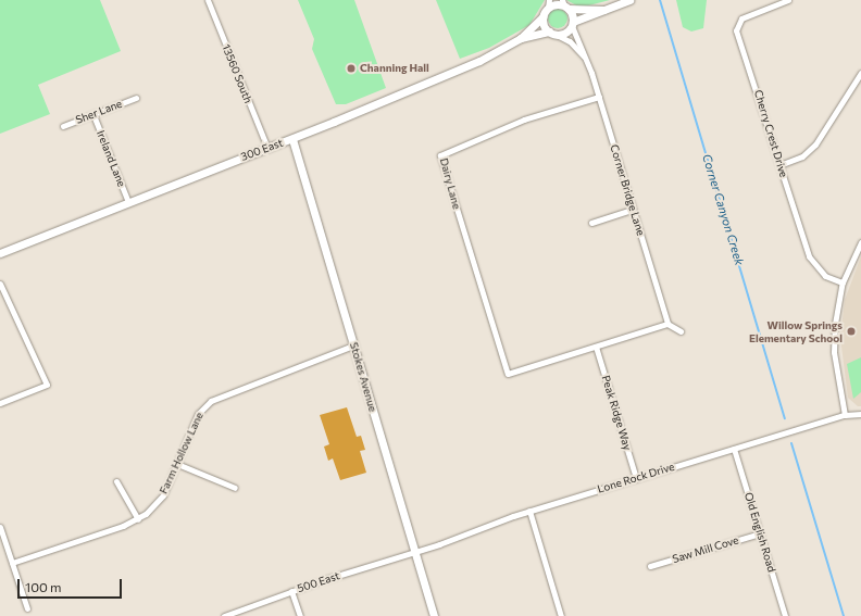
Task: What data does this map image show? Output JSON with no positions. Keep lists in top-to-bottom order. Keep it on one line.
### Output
{"streets":{"main road":["300 East","Stokes Avenue"],"street":["13560 South","Sher Lane","Cherry Crest Drive","Ireland Lane","Dairy Lane","Corner Bridge Lane","Peak Ridge Way","Farm Hollow Lane","Lone Rock Drive","Old English Road","Saw Mill Cove","500 East"]},"crossings":[["13560 South","300 East"],["Sher Lane","Ireland Lane"],["300 East","Ireland Lane"],["300 East","Corner Bridge Lane"],["300 East","Stokes Avenue"],["Dairy Lane","Corner Bridge Lane"],["Dairy Lane","Peak Ridge Way"],["Stokes Avenue","Farm Hollow Lane"],["Stokes Avenue","Lone Rock Drive"],["Stokes Avenue","500 East"],["Peak Ridge Way","Lone Rock Drive"],["Lone Rock Drive","Old English Road"],["Lone Rock Drive","500 East"],["Old English Road","Saw Mill Cove"]],"water":["Corner Canyon Creek"],"places":["Channing Hall","Willow Springs Elementary School"],"scale_bar":"100 m"}
